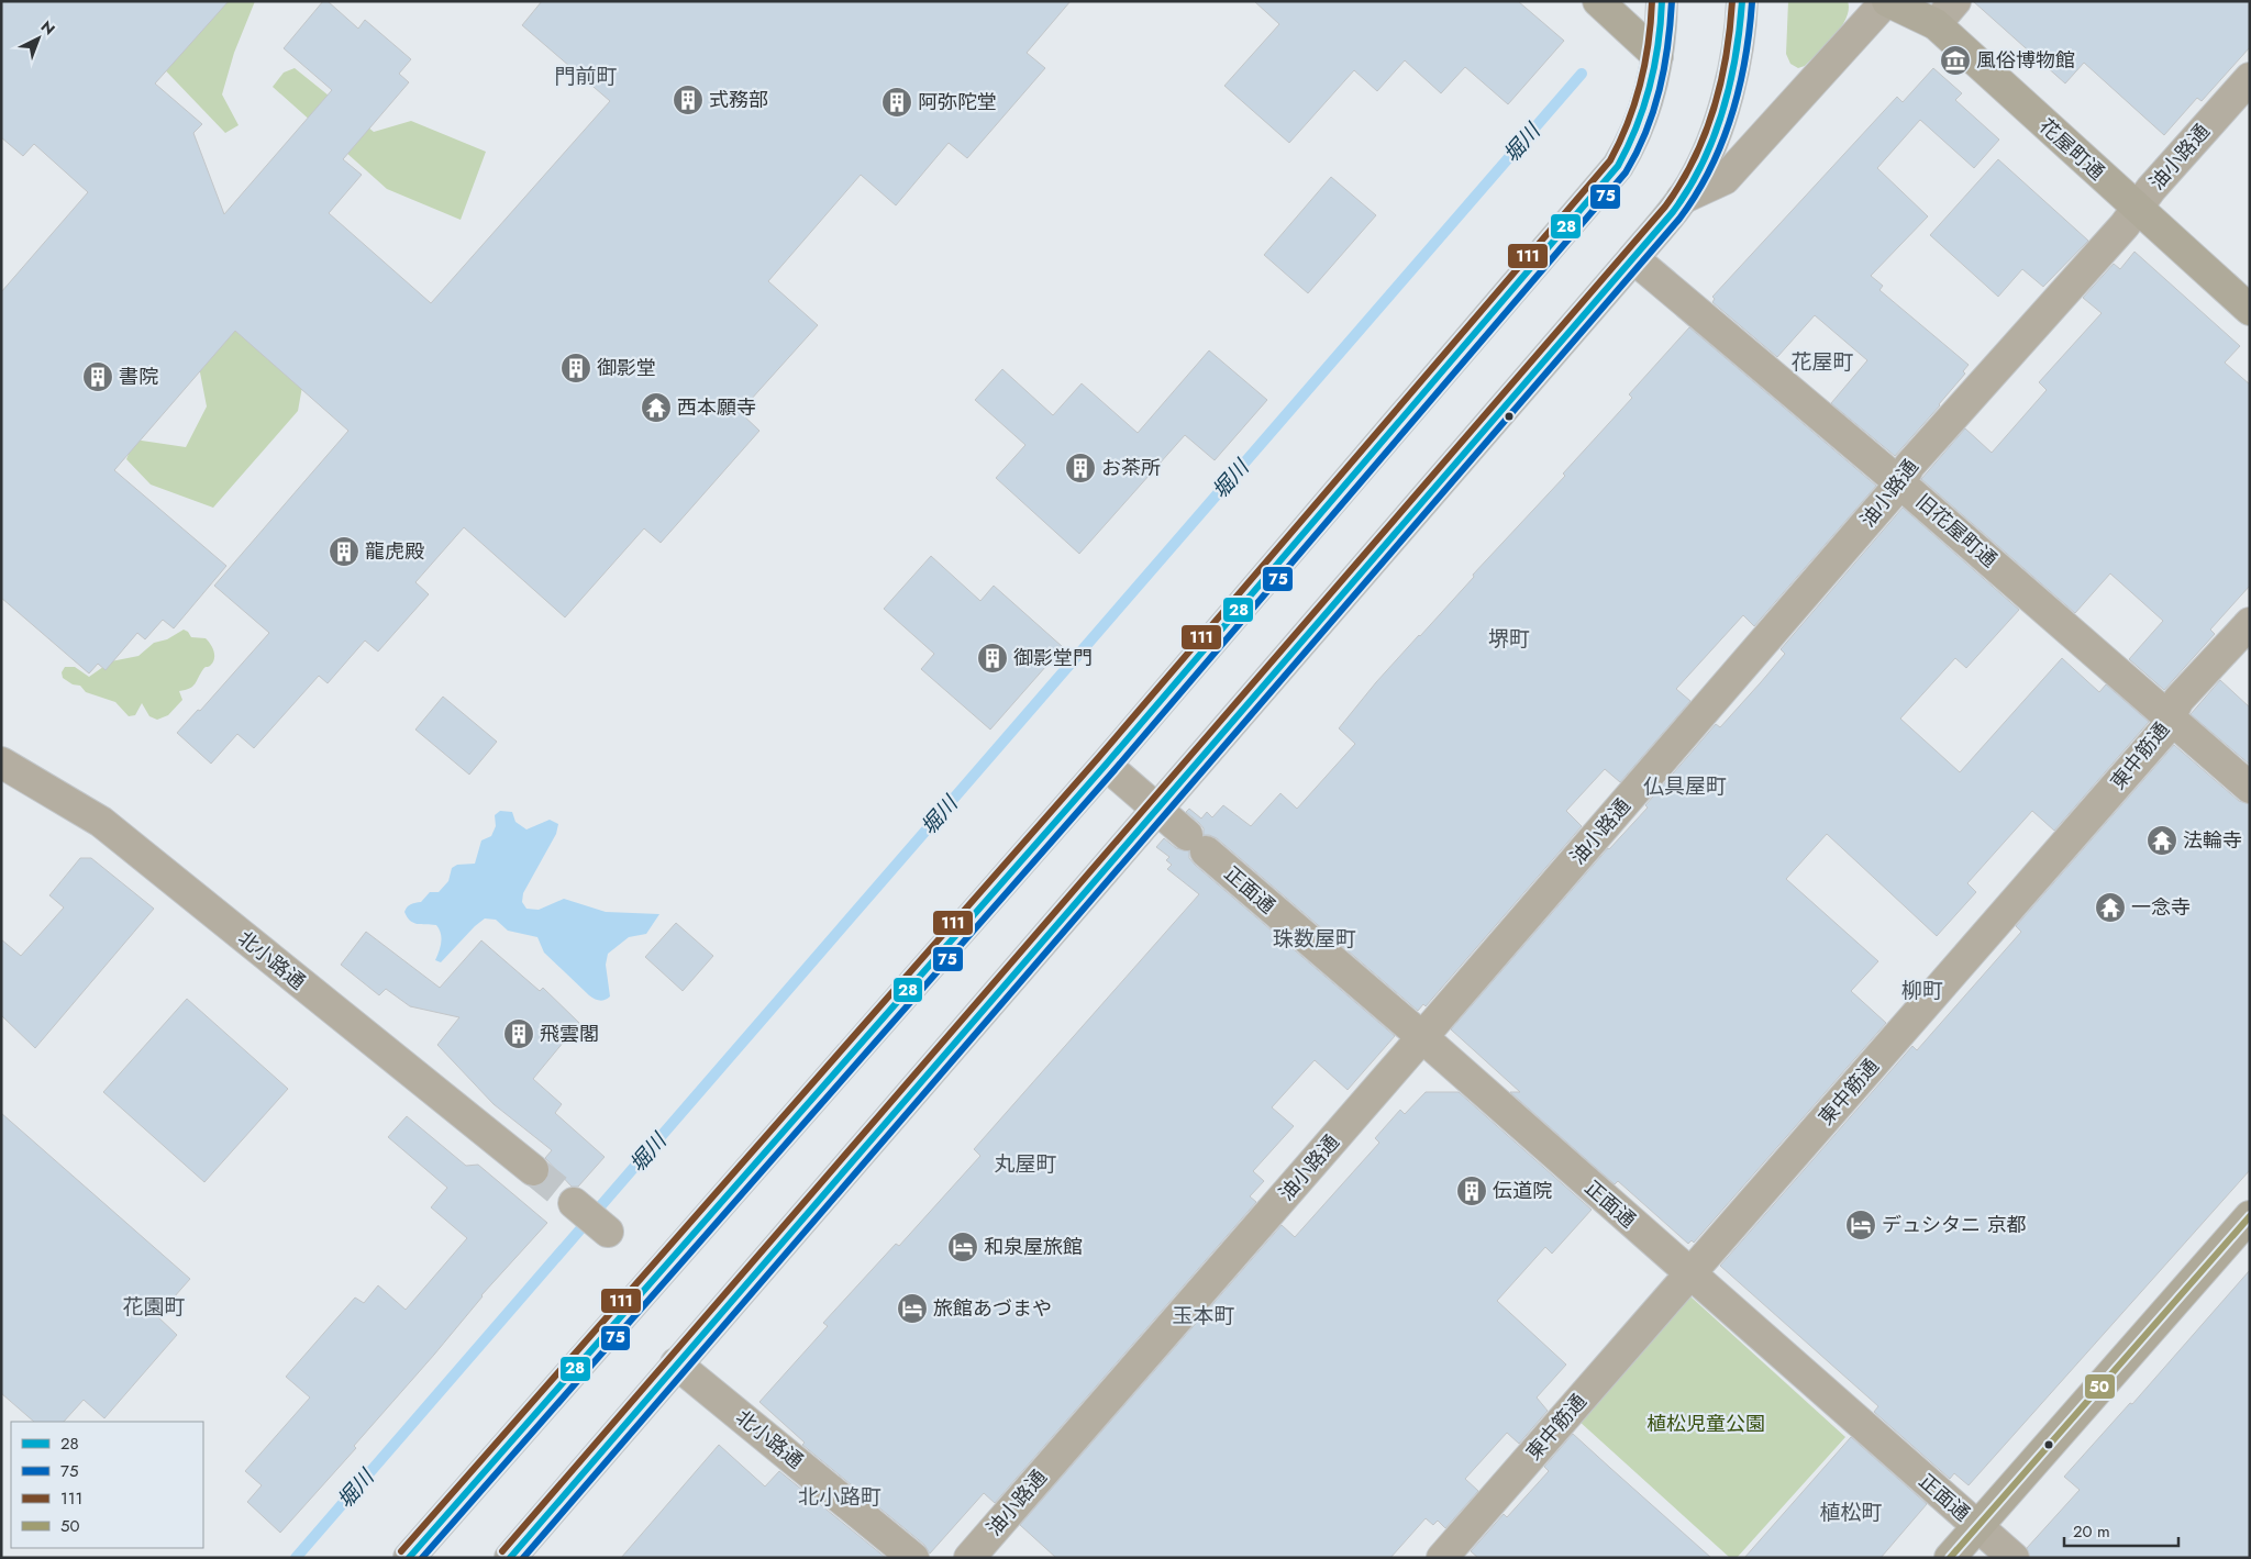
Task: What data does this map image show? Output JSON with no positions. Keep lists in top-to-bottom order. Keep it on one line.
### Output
{"streets":{"street":["花屋町通","油小路通","旧花屋町通","東中筋通","正面通","北小路通"]},"crossings":[["花屋町通","油小路通"],["油小路通","旧花屋町通"],["油小路通","正面通"],["旧花屋町通","東中筋通"],["東中筋通","正面通"]],"districts":["門前町","花屋町","堺町","仏具屋町","珠数屋町","柳町","丸屋町","花園町","玉本町","北小路町","植松町"],"water":["堀川"],"parks":["植松児童公園"],"places":{"museum":["風俗博物館"],"building":["式務部","阿弥陀堂","御影堂","書院","お茶所","龍虎殿","御影堂門","飛雲閣","伝道院"],"temple":["西本願寺","法輪寺","一念寺"],"hotel":["デュシタニ 京都","和泉屋旅館","旅館あづまや"]},"lines":["transit line 28","transit line 75","transit line 111","transit line 50"],"legend":["28","75","111","50"],"scale_bar":"20 m","north":"top right"}
